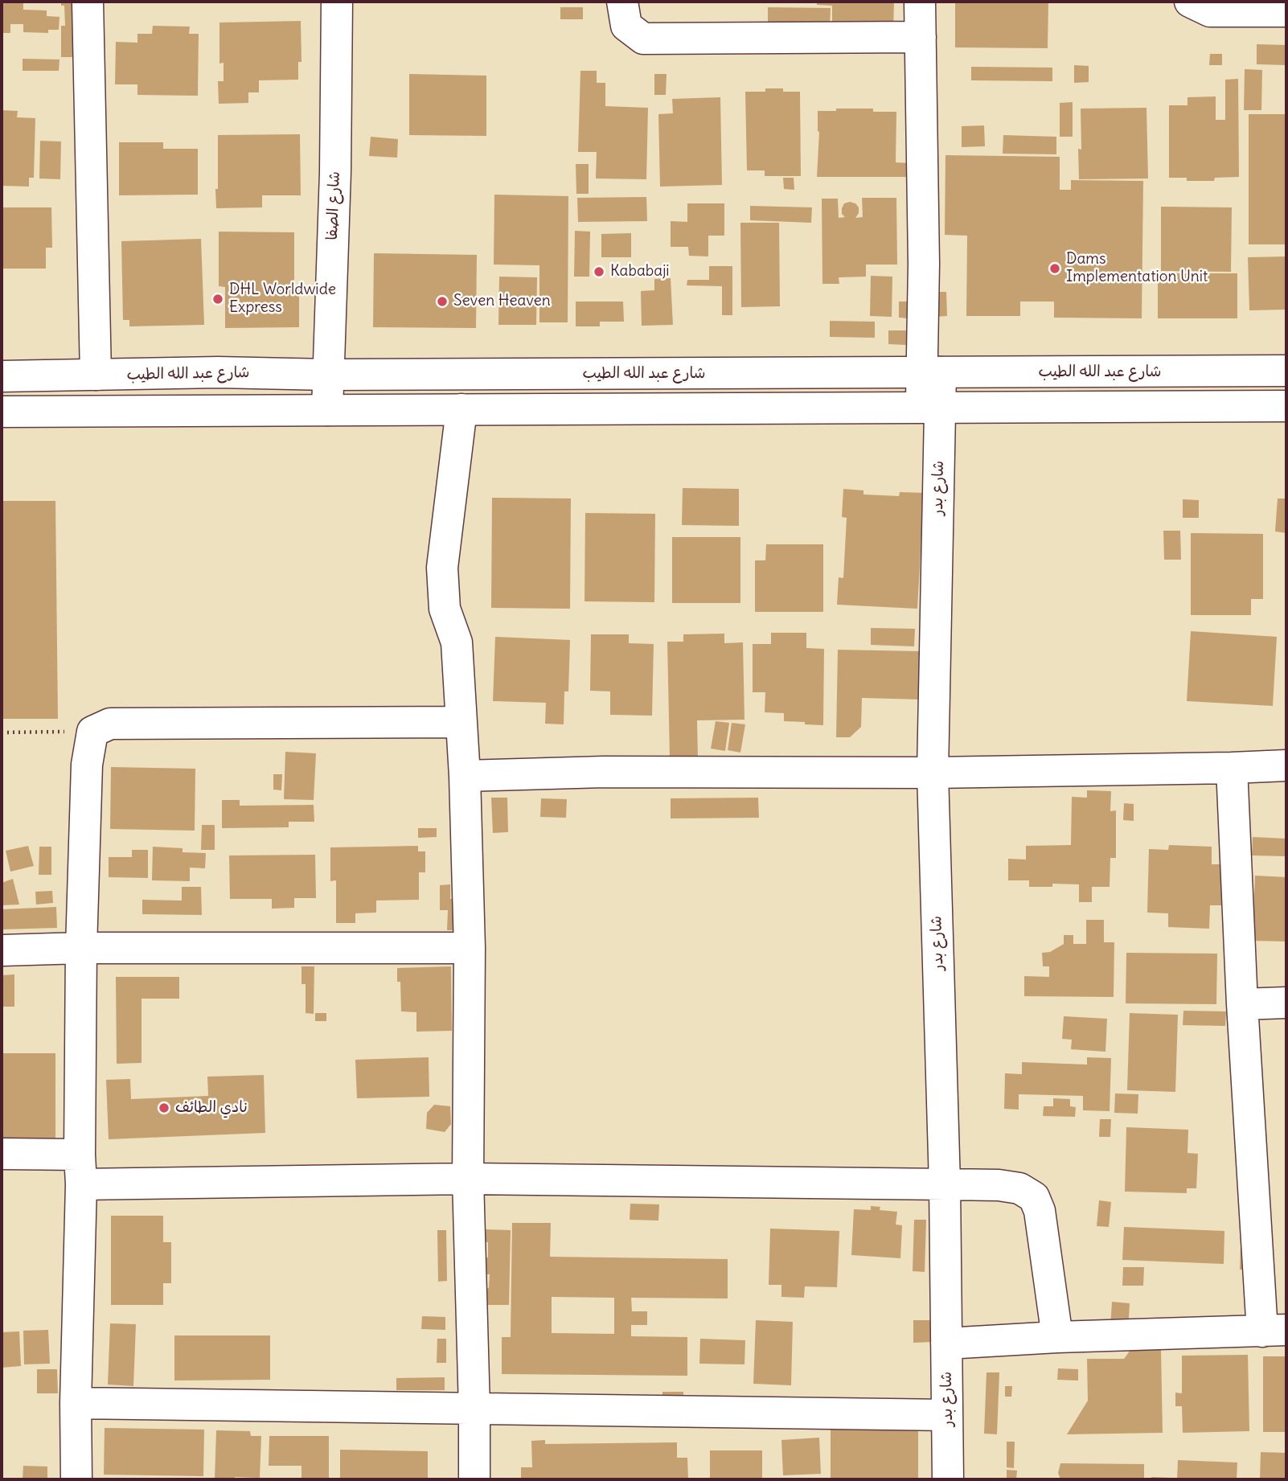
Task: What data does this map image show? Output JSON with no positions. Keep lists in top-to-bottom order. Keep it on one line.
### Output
{"streets":{"street":["شارع الصفا","شارع عبد الله الطيب","شارع بدر"]},"crossings":[["شارع الصفا","شارع عبد الله الطيب"],["شارع عبد الله الطيب","شارع بدر"]],"places":["Dams Implementation Unit","Kababaji","DHL Worldwide Express","Seven Heaven","نادي الطائف"]}
